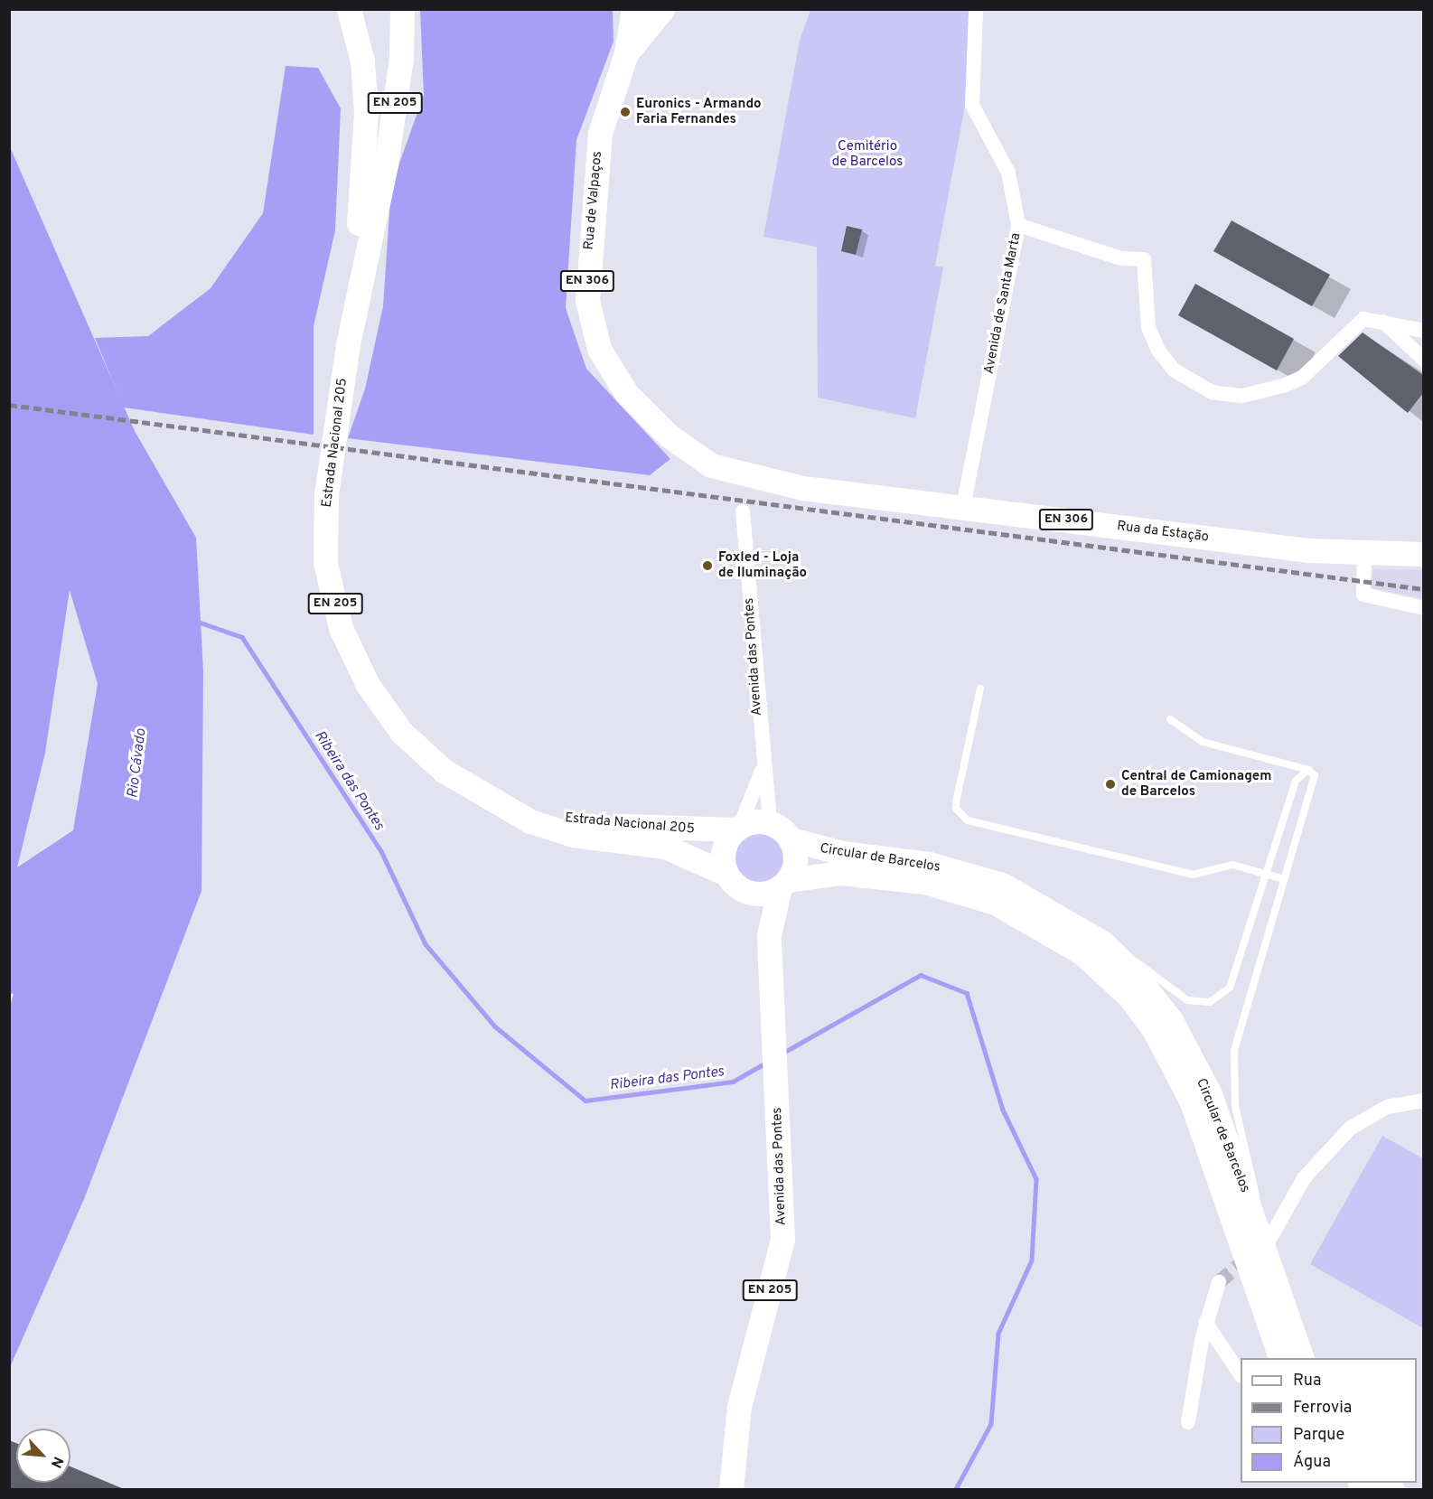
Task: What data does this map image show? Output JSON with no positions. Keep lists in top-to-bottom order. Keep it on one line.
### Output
{"streets":{"main road":["EN 205","Rua de Valpaços","EN 306","Estrada Nacional 205","Rua da Estação","Avenida das Pontes","Circular de Barcelos"],"street":["Avenida de Santa Marta"]},"crossings":[["EN 205","Estrada Nacional 205"],["EN 205","Avenida das Pontes"],["EN 205","Circular de Barcelos"],["Rua de Valpaços","Rua da Estação"],["Avenida de Santa Marta","Rua da Estação"],["Estrada Nacional 205","Avenida das Pontes"],["Estrada Nacional 205","Circular de Barcelos"],["Avenida das Pontes","Circular de Barcelos"]],"water":["Rio Cávado","Ribeira das Pontes"],"parks":["Cemitério de Barcelos"],"places":["Euronics - Armando Faria Fernandes","Foxled - Loja de Iluminação","Central de Camionagem de Barcelos"],"legend":["Rua","Ferrovia","Parque","Água"],"north":"bottom right"}
